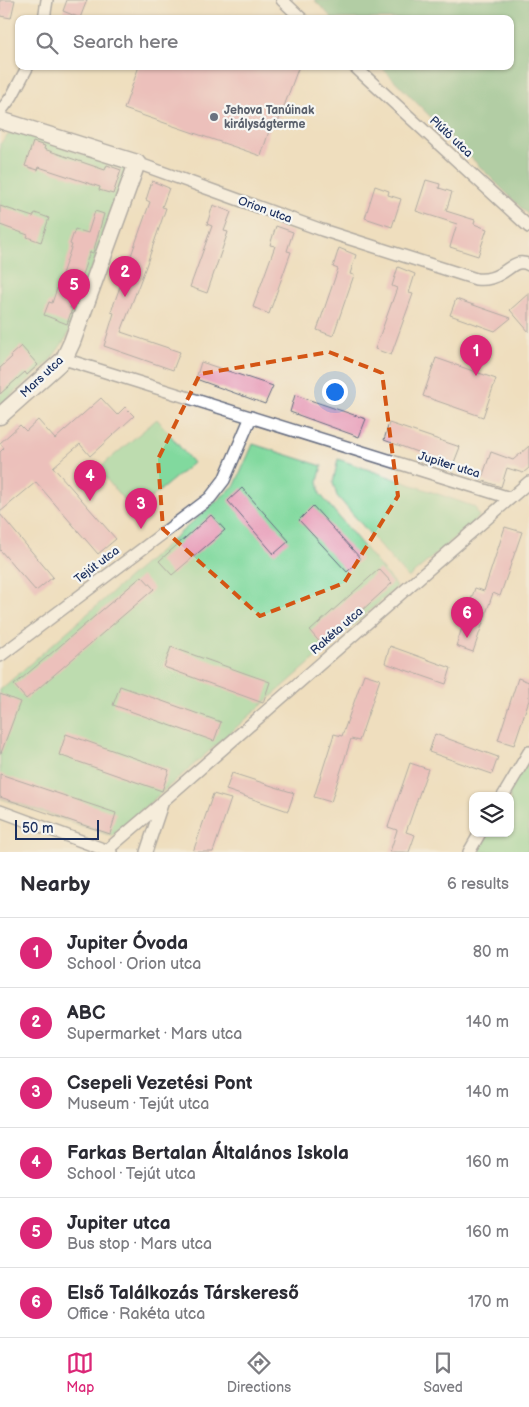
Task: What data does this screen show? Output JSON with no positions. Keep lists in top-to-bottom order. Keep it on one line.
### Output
{"streets":{"street":["Plútó utca","Orion utca","Mars utca","Jupiter utca","Tejút utca","Rakéta utca"]},"crossings":[["Orion utca","Mars utca"],["Mars utca","Jupiter utca"],["Jupiter utca","Tejút utca"],["Jupiter utca","Rakéta utca"]],"places":["Jehova Tanúinak királyságterme"],"scale_bar":"50 m","page":{"search":"Search here","pins":["2","5","1","4","3","6"],"scale":"50 m","heading":["Nearby","6 results"],"list":[{"mark":"1","name":"Jupiter Óvoda","note":"School · Orion utca","value":"80 m"},{"mark":"2","name":"ABC","note":"Supermarket · Mars utca","value":"140 m"},{"mark":"3","name":"Csepeli Vezetési Pont","note":"Museum · Tejút utca","value":"140 m"},{"mark":"4","name":"Farkas Bertalan Általános Iskola","note":"School · Tejút utca","value":"160 m"},{"mark":"5","name":"Jupiter utca","note":"Bus stop · Mars utca","value":"160 m"},{"mark":"6","name":"Első Találkozás Társkereső","note":"Office · Rakéta utca","value":"170 m"}],"nav":["Map","Directions","Saved"]}}
